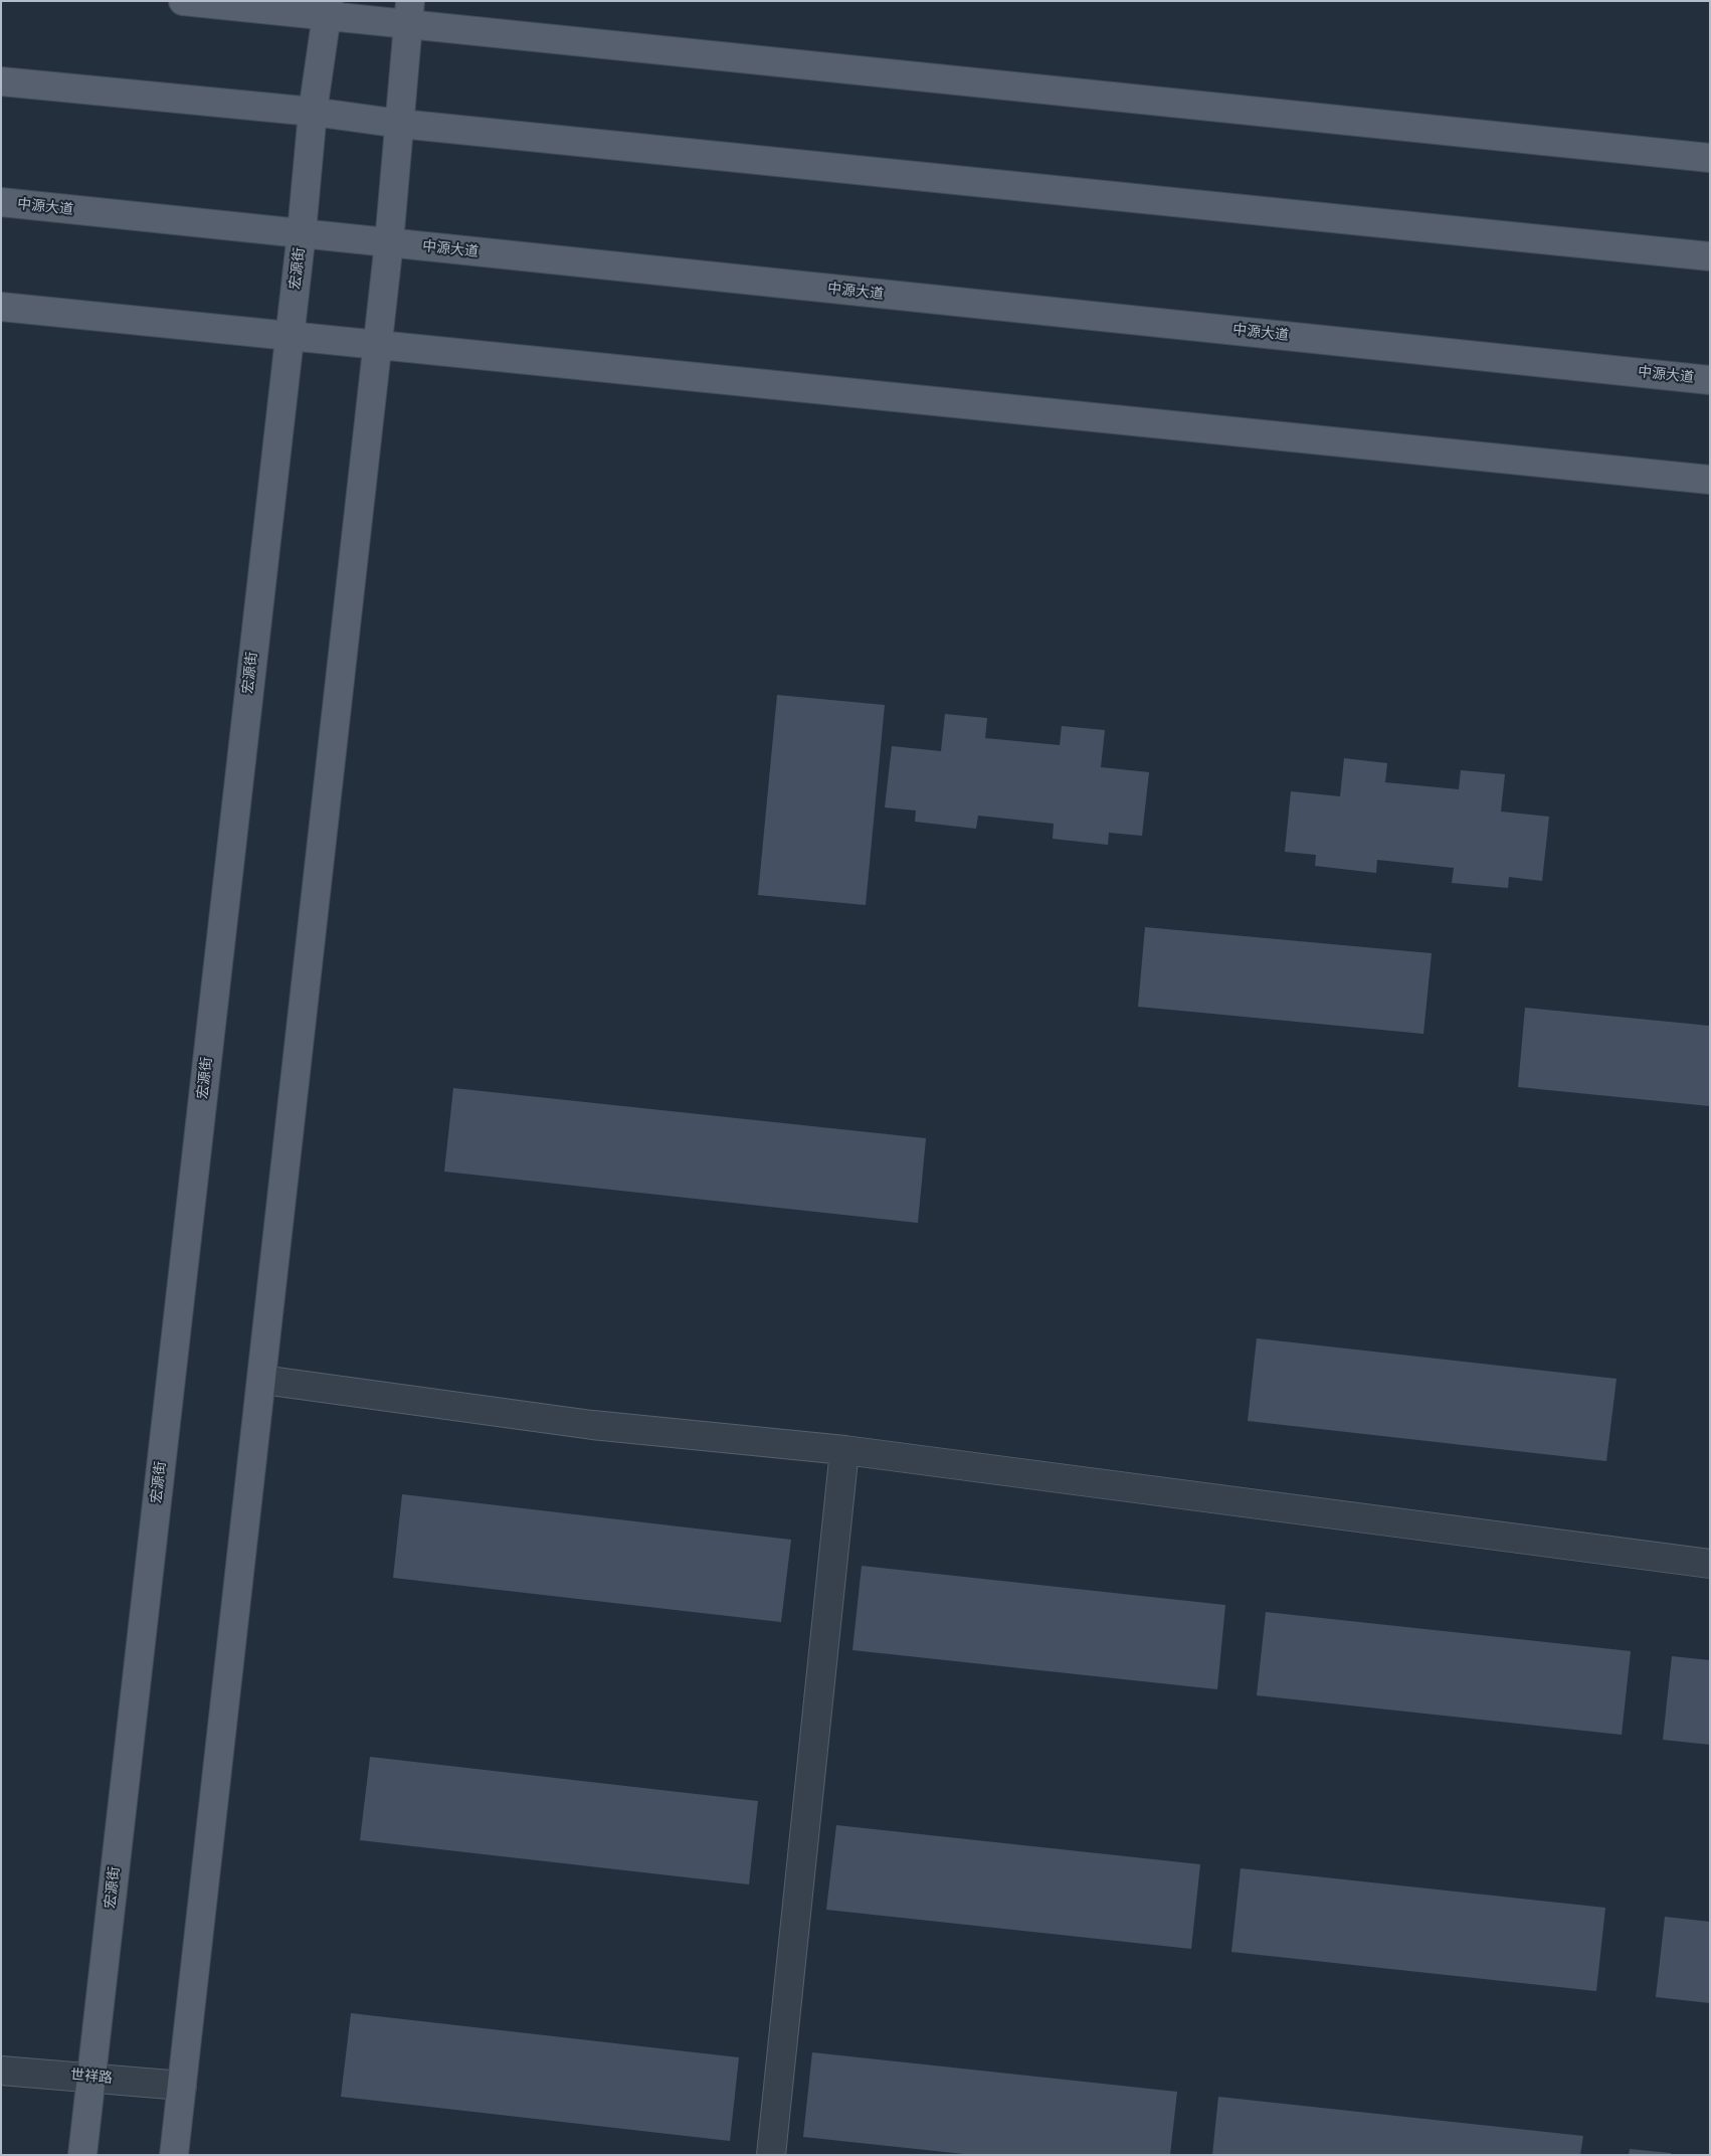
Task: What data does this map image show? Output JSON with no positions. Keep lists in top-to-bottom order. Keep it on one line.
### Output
{"streets":{"main road":["中源大道","宏源街"],"street":["世祥路"]},"crossings":[["中源大道","宏源街"],["宏源街","世祥路"]]}
